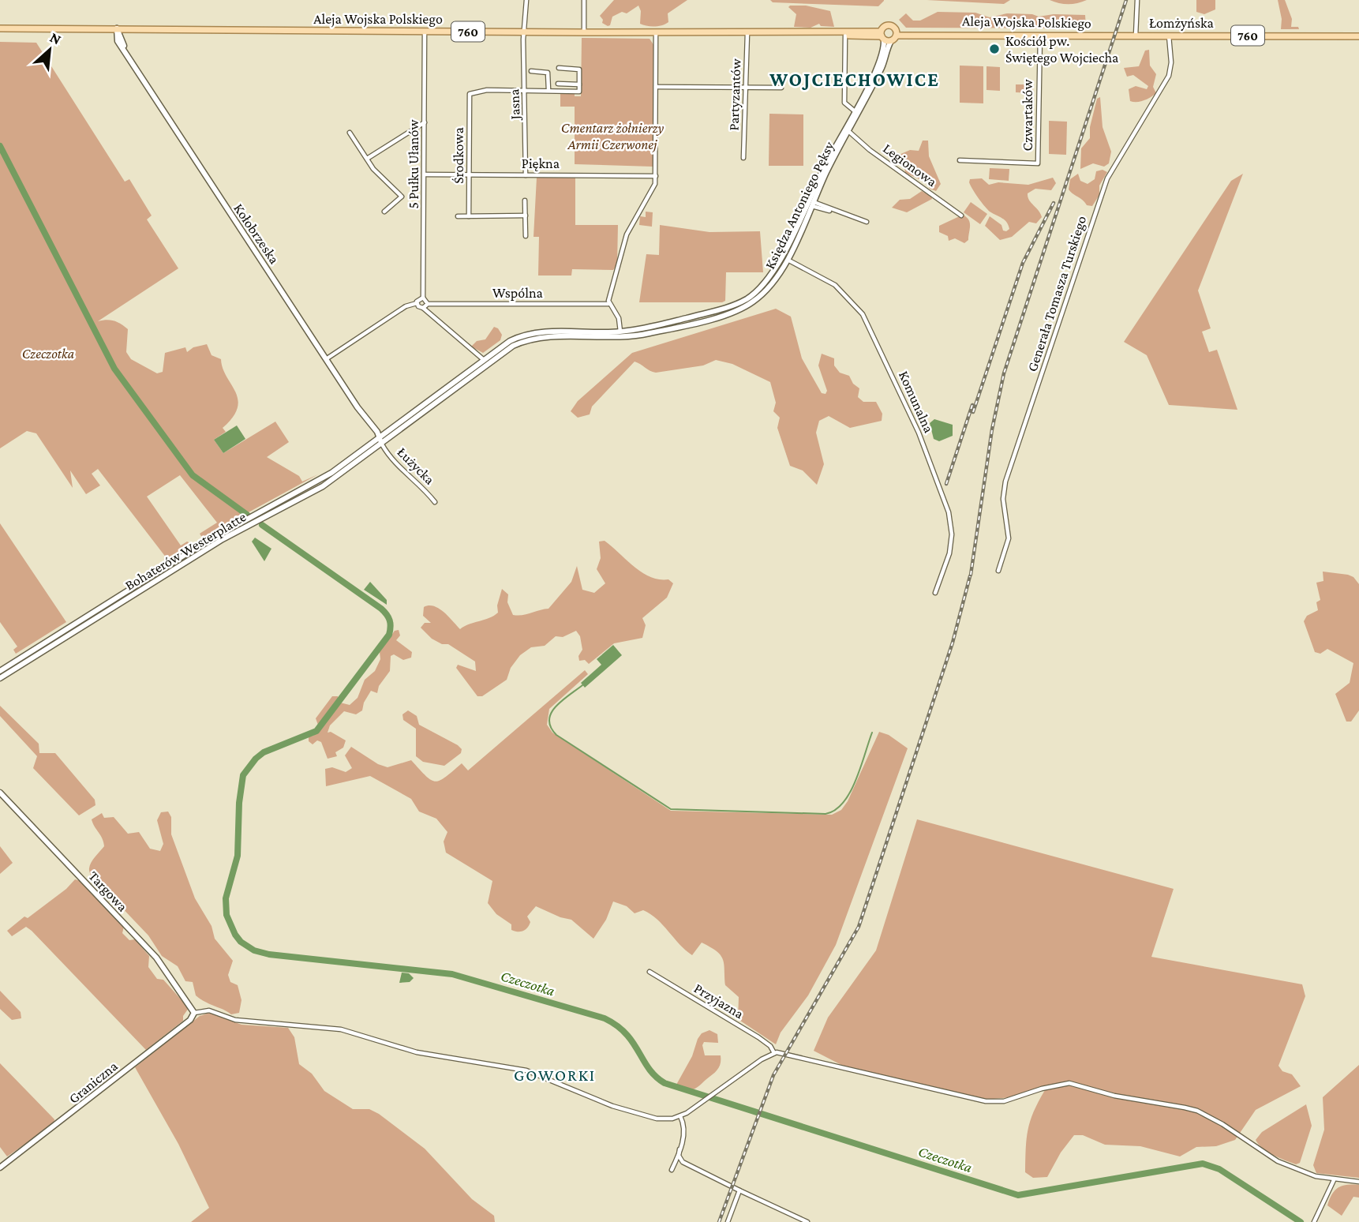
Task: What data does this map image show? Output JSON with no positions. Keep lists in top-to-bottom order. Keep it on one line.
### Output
{"streets":{"main road":["Aleja Wojska Polskiego","Łomżyńska","760","Księdza Antoniego Pęksy","Kołobrzeska","Bohaterów Westerplatte","Targowa","Graniczna"],"street":["Partyzantów","Jasna","Czwartaków","Środkowa","Piękna","5 Pułku Ułanów","Legionowa","Wspólna","Generała Tomasza Turskiego","Komunalna","Łużycka","Przyjazna"]},"crossings":[["Aleja Wojska Polskiego","Łomżyńska"],["Aleja Wojska Polskiego","760"],["Aleja Wojska Polskiego","Partyzantów"],["Aleja Wojska Polskiego","Jasna"],["Aleja Wojska Polskiego","Czwartaków"],["Aleja Wojska Polskiego","5 Pułku Ułanów"],["Aleja Wojska Polskiego","Księdza Antoniego Pęksy"],["Aleja Wojska Polskiego","Kołobrzeska"],["Łomżyńska","Generała Tomasza Turskiego"],["760","Księdza Antoniego Pęksy"],["Jasna","Środkowa"],["Jasna","Piękna"],["Środkowa","Piękna"],["Piękna","5 Pułku Ułanów"],["Legionowa","Księdza Antoniego Pęksy"],["Księdza Antoniego Pęksy","Kołobrzeska"],["Księdza Antoniego Pęksy","Komunalna"],["Księdza Antoniego Pęksy","Łużycka"],["Księdza Antoniego Pęksy","Bohaterów Westerplatte"],["Kołobrzeska","Łużycka"],["Kołobrzeska","Bohaterów Westerplatte"],["Łużycka","Bohaterów Westerplatte"],["Targowa","Graniczna"]],"districts":["WOJCIECHOWICE","GOWORKI"],"water":["Czeczotka"],"parks":["Cmentarz żołnierzy Armii Czerwonej","Czeczotka"],"places":["Kościół pw. Świętego Wojciecha"],"north":"top right"}
